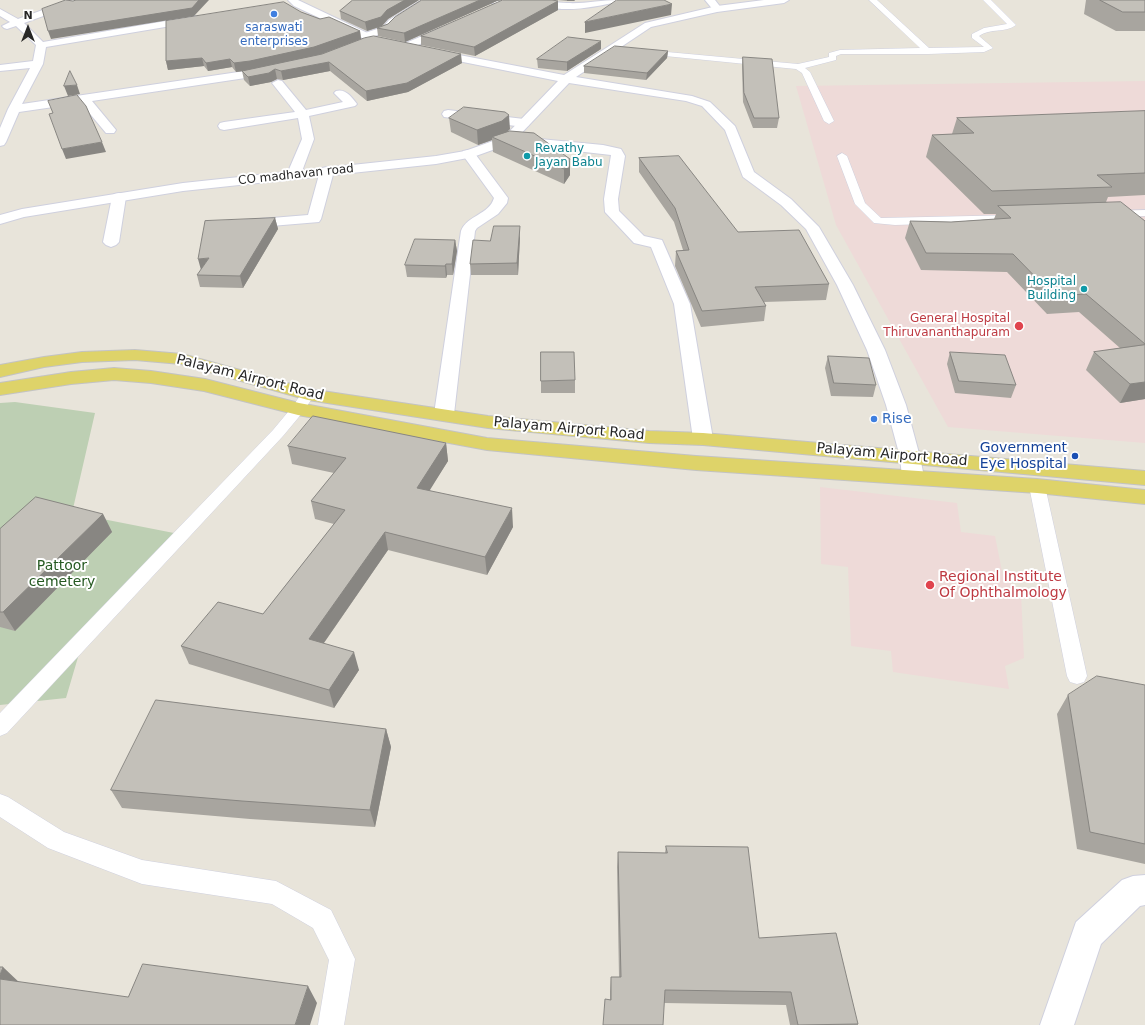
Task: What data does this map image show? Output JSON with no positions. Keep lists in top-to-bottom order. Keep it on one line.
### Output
{"streets":{"main road":["Palayam Airport Road"],"street":["CO madhavan road"]},"parks":["Pattoor cemetery"],"places":["saraswati enterprises","Revathy Jayan Babu","Hospital Building","General Hospital Thiruvananthapuram","Rise","Government Eye Hospital","Regional Institute Of Ophthalmology"],"north":"top"}
